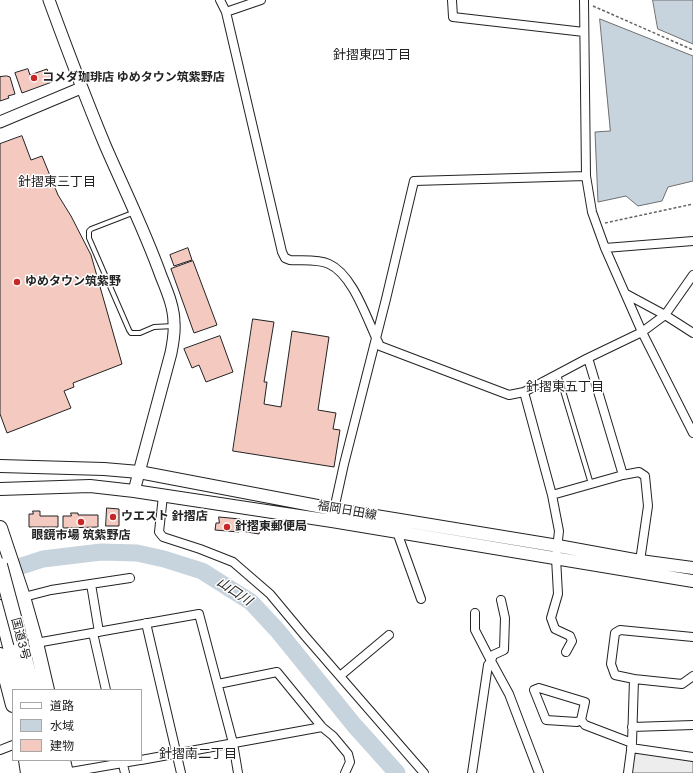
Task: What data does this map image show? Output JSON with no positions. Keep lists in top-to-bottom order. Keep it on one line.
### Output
{"streets":{"highway":["国道3号"],"main road":["福岡日田線"]},"districts":["針摺東四丁目","針摺東三丁目","針摺東五丁目","針摺南二丁目"],"water":["山口川"],"places":["コメダ珈琲店 ゆめタウン筑紫野店","ゆめタウン筑紫野","ウエスト 針摺店","眼鏡市場 筑紫野店","針摺東郵便局"],"legend":["道路","水域","建物"]}
